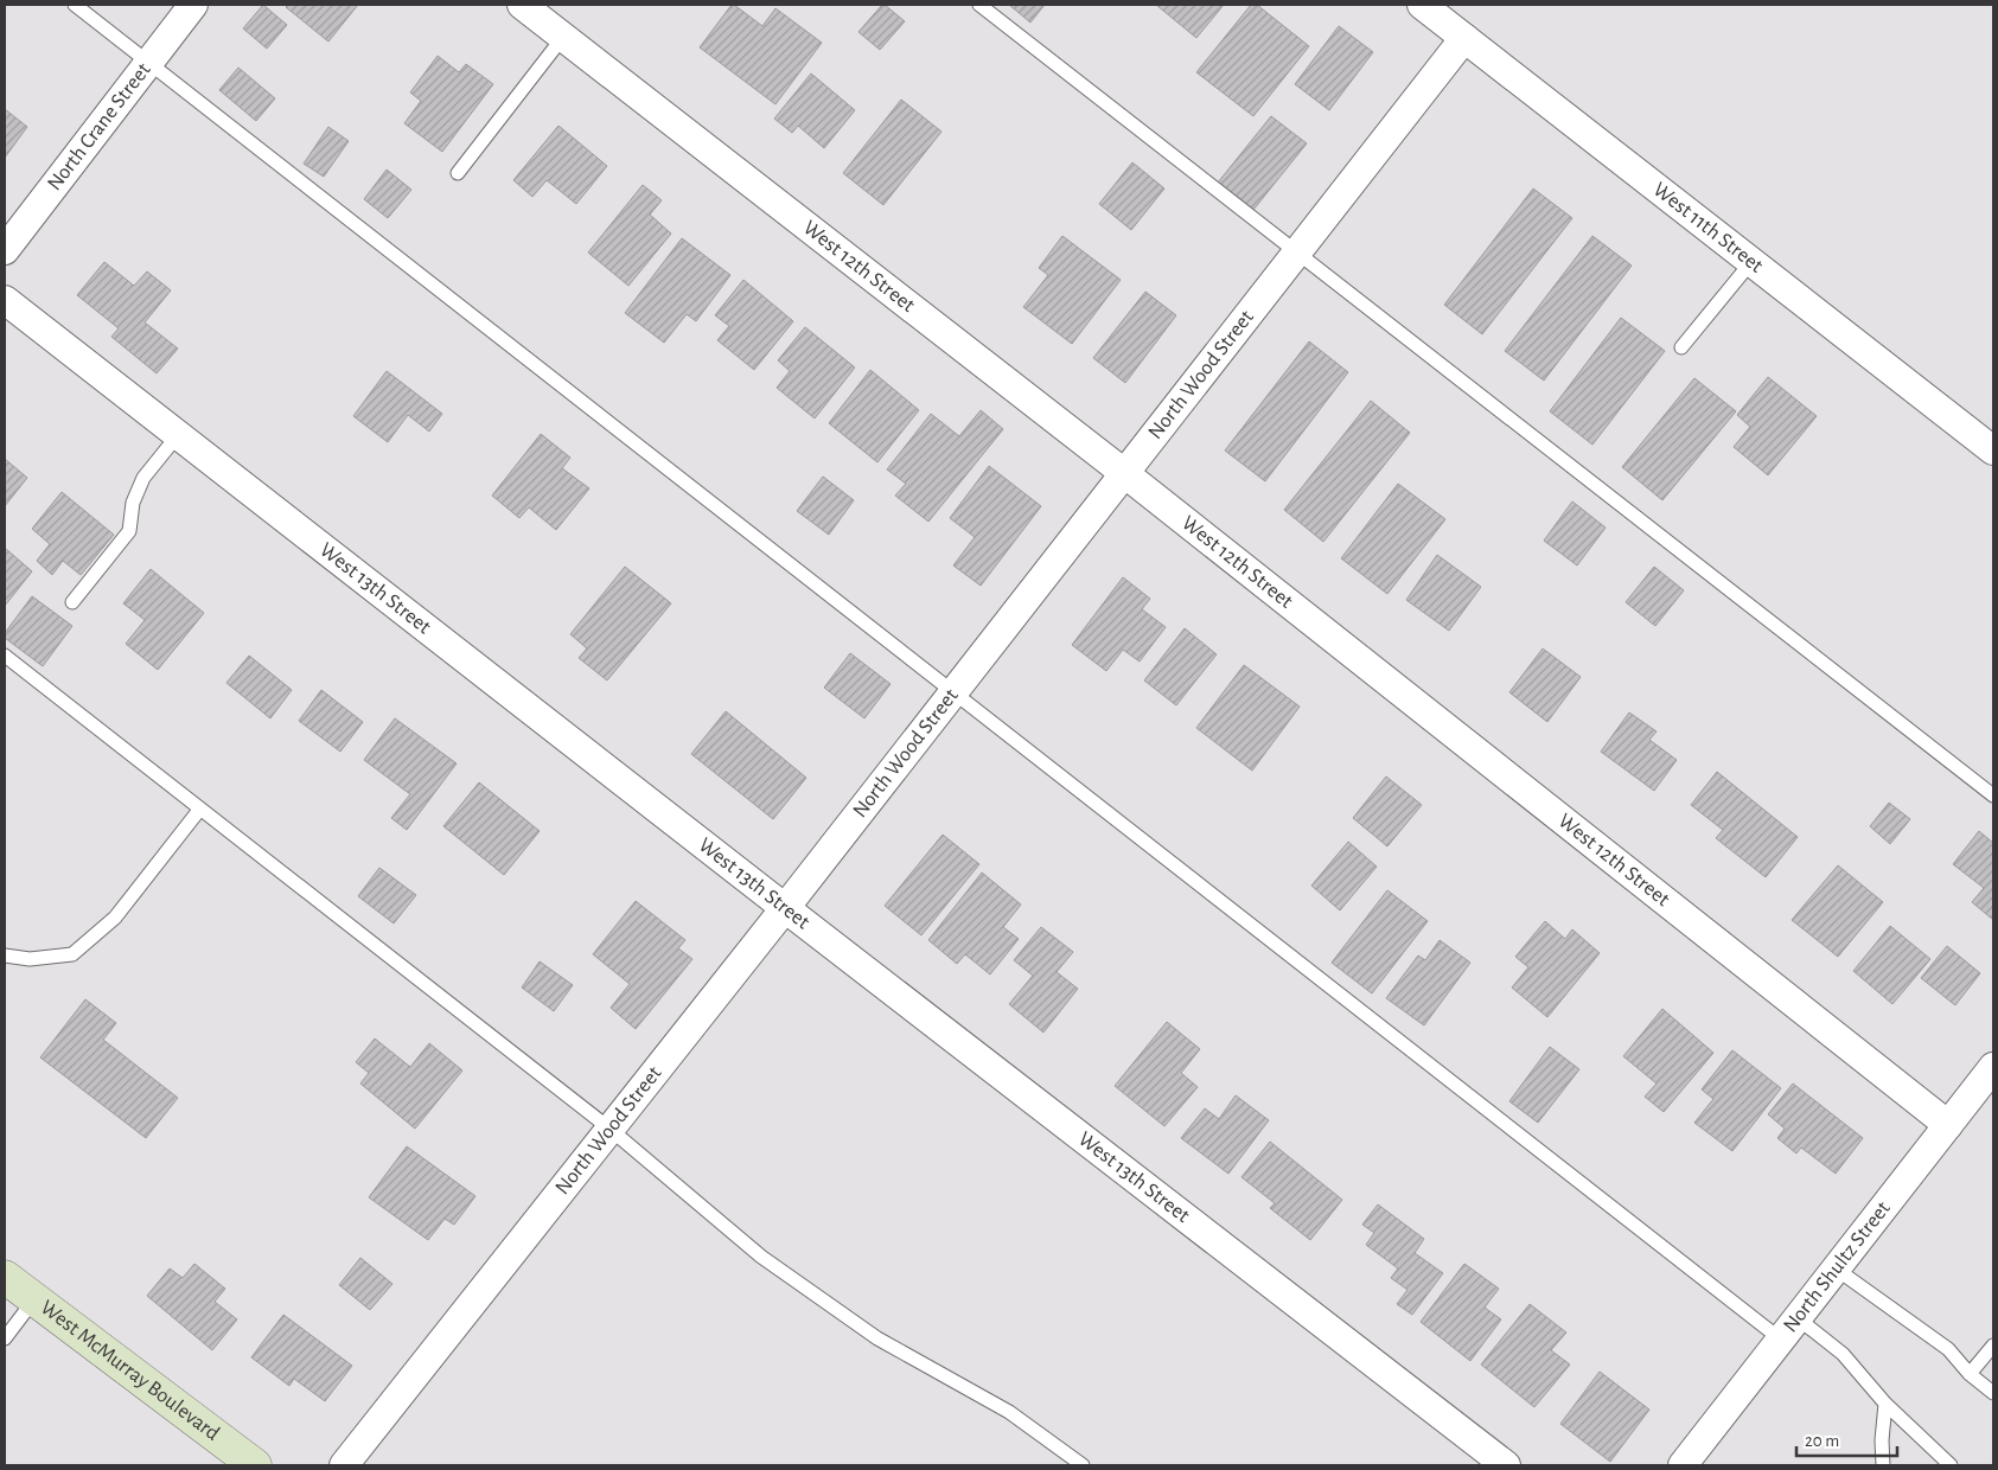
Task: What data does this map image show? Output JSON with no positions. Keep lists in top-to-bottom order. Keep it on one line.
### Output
{"streets":{"street":["North Crane Street","West 11th Street","West 12th Street","North Wood Street","West 13th Street","North Shultz Street","West McMurray Boulevard"]},"crossings":[["West 11th Street","North Wood Street"],["West 12th Street","North Wood Street"],["West 12th Street","North Shultz Street"],["North Wood Street","West 13th Street"]],"scale_bar":"20 m"}
